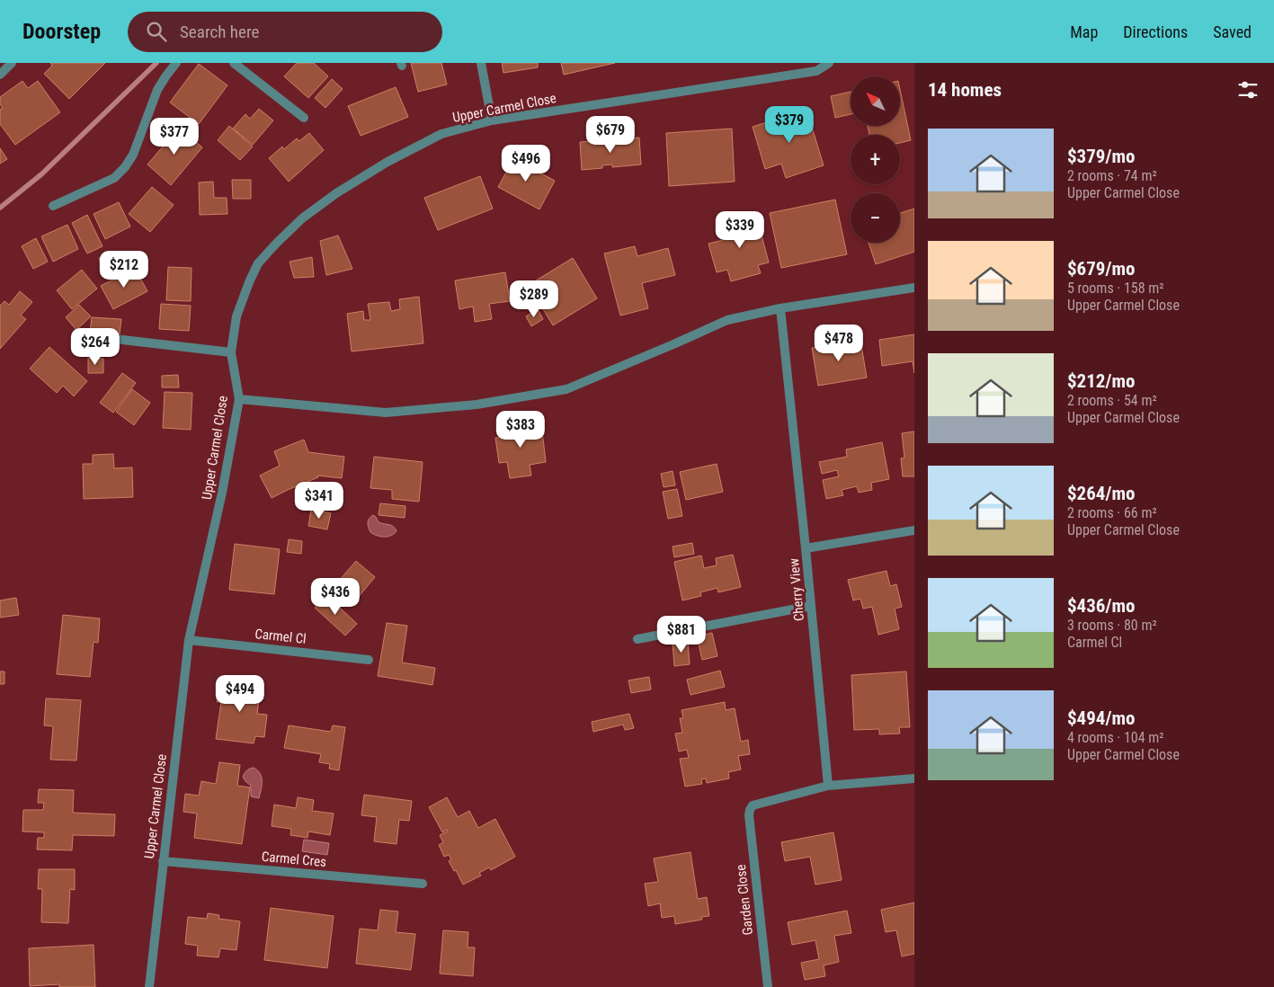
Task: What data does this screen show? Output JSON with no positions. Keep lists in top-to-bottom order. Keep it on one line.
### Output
{"streets":{"street":["Upper Carmel Close","Cherry View","Carmel Cl","Carmel Cres","Garden Close"]},"crossings":[["Upper Carmel Close","Carmel Cl"],["Upper Carmel Close","Carmel Cres"],["Cherry View","Garden Close"]],"north":"top left","page":{"header":"Doorstep","search":"Search here","nav":["Map","Directions","Saved"],"heading":"14 homes","map_buttons":["+","−"],"price":["$379","$679","$377","$496","$339","$212","$289","$478","$264","$383","$341","$436","$881","$494"],"list":[{"name":"$379/mo","note":"2 rooms · 74 m² · Upper Carmel Close"},{"name":"$679/mo","note":"5 rooms · 158 m² · Upper Carmel Close"},{"name":"$212/mo","note":"2 rooms · 54 m² · Upper Carmel Close"},{"name":"$264/mo","note":"2 rooms · 66 m² · Upper Carmel Close"},{"name":"$436/mo","note":"3 rooms · 80 m² · Carmel Cl"},{"name":"$494/mo","note":"4 rooms · 104 m² · Upper Carmel Close"}]}}
